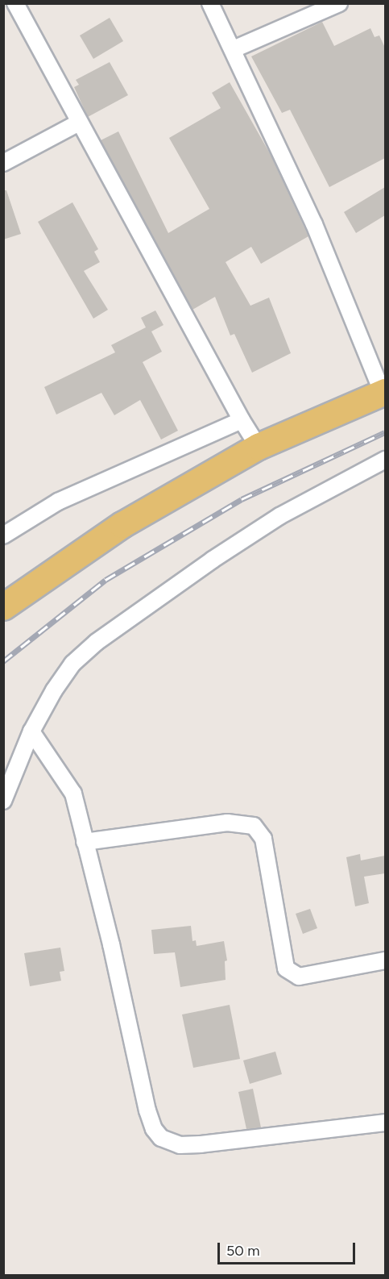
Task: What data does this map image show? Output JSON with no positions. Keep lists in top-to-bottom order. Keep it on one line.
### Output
{"scale_bar":"50 m"}
